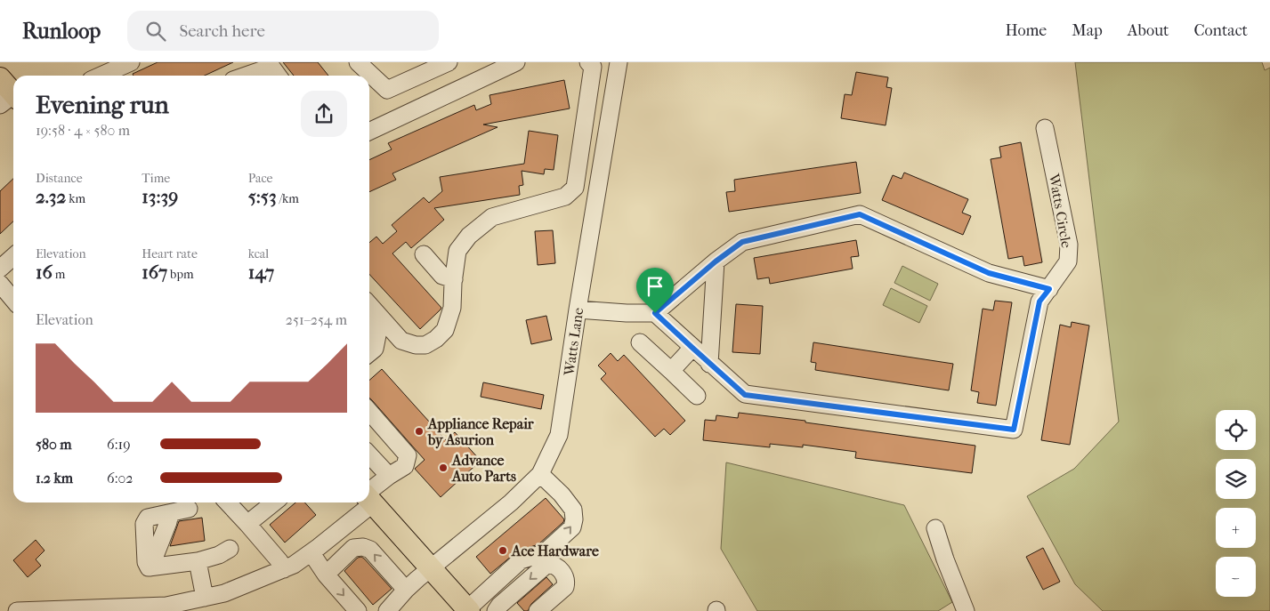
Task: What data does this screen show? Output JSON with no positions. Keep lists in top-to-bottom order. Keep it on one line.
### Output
{"streets":{"street":["Watts Circle","Watts Lane"]},"places":["Appliance Repair by Asurion","Advance Auto Parts","Ace Hardware"],"page":{"header":"Runloop","search":"Search here","nav":["Home","Map","About","Contact"],"heading":["Evening run","19:58 · 4 × 580 m"],"stats":[["Distance","2.32 km"],["Time","13:39"],["Pace","5:53 /km"],["Elevation","16 m"],["Heart rate","167 bpm"],["kcal","147"]],"chart":["Elevation","251–254 m"],"map_buttons":["+","−"],"list":[{"name":"580 m","note":"6:19"},{"name":"1.2 km","note":"6:02"}]}}
